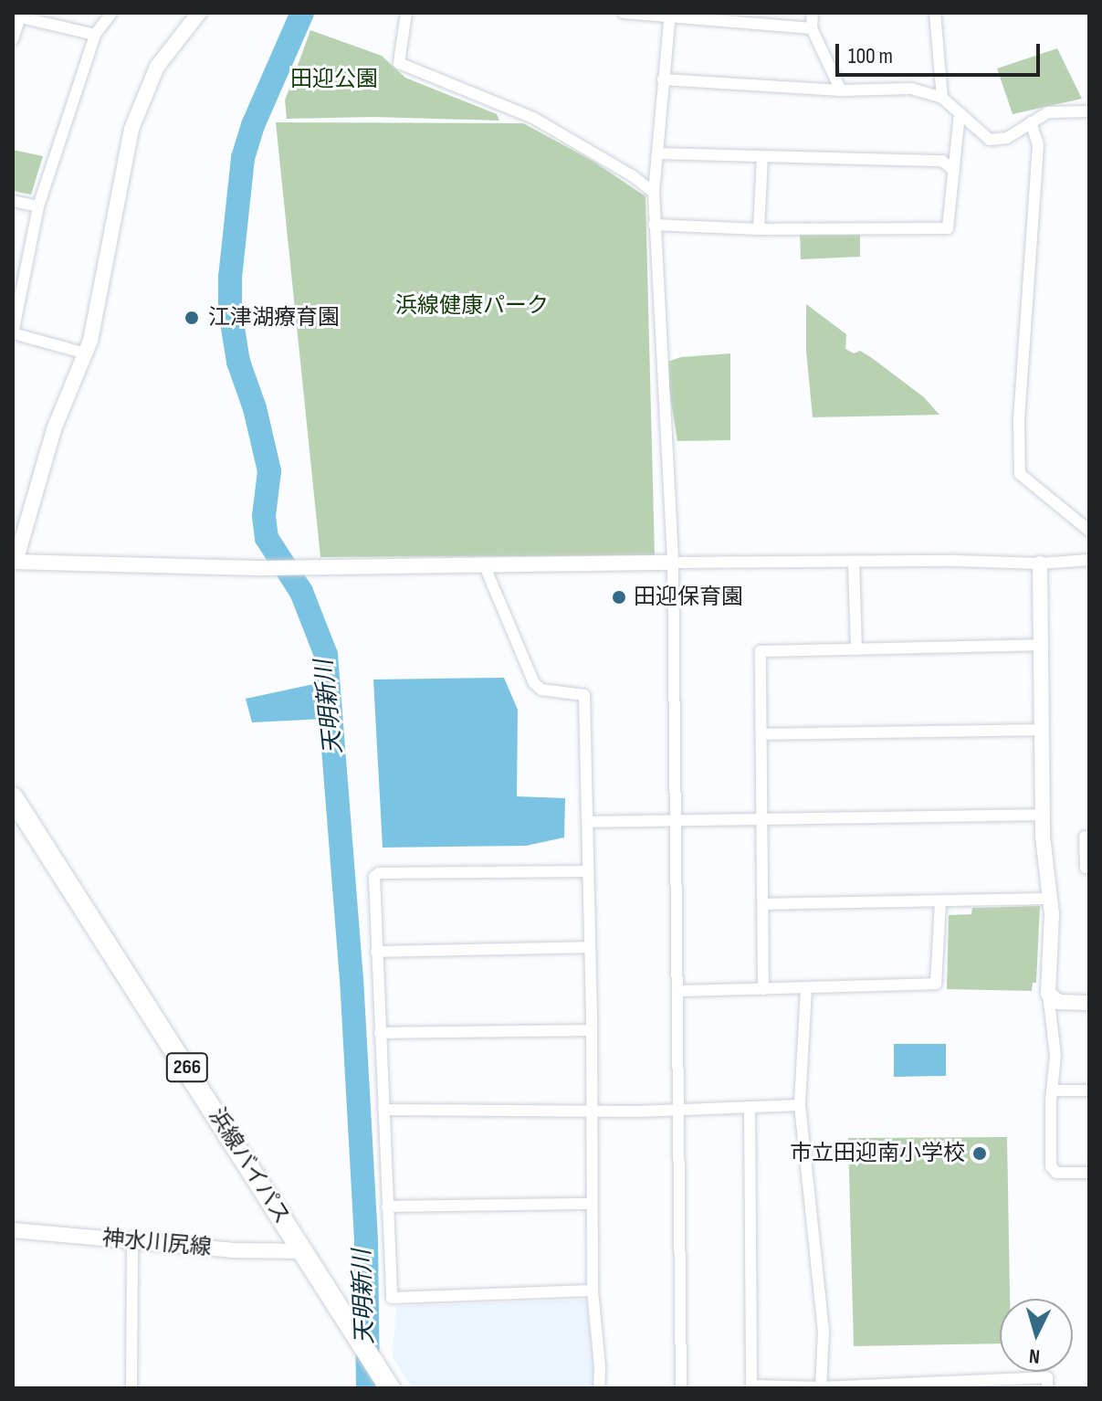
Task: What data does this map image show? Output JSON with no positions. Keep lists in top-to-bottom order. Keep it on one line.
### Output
{"streets":{"highway":["266","浜線バイパス"],"street":["神水川尻線"]},"crossings":[["浜線バイパス","神水川尻線"]],"water":["天明新川"],"parks":["田迎公園","浜線健康パーク"],"places":["江津湖療育園","田迎保育園","市立田迎南小学校"],"scale_bar":"100 m","north":"bottom"}
